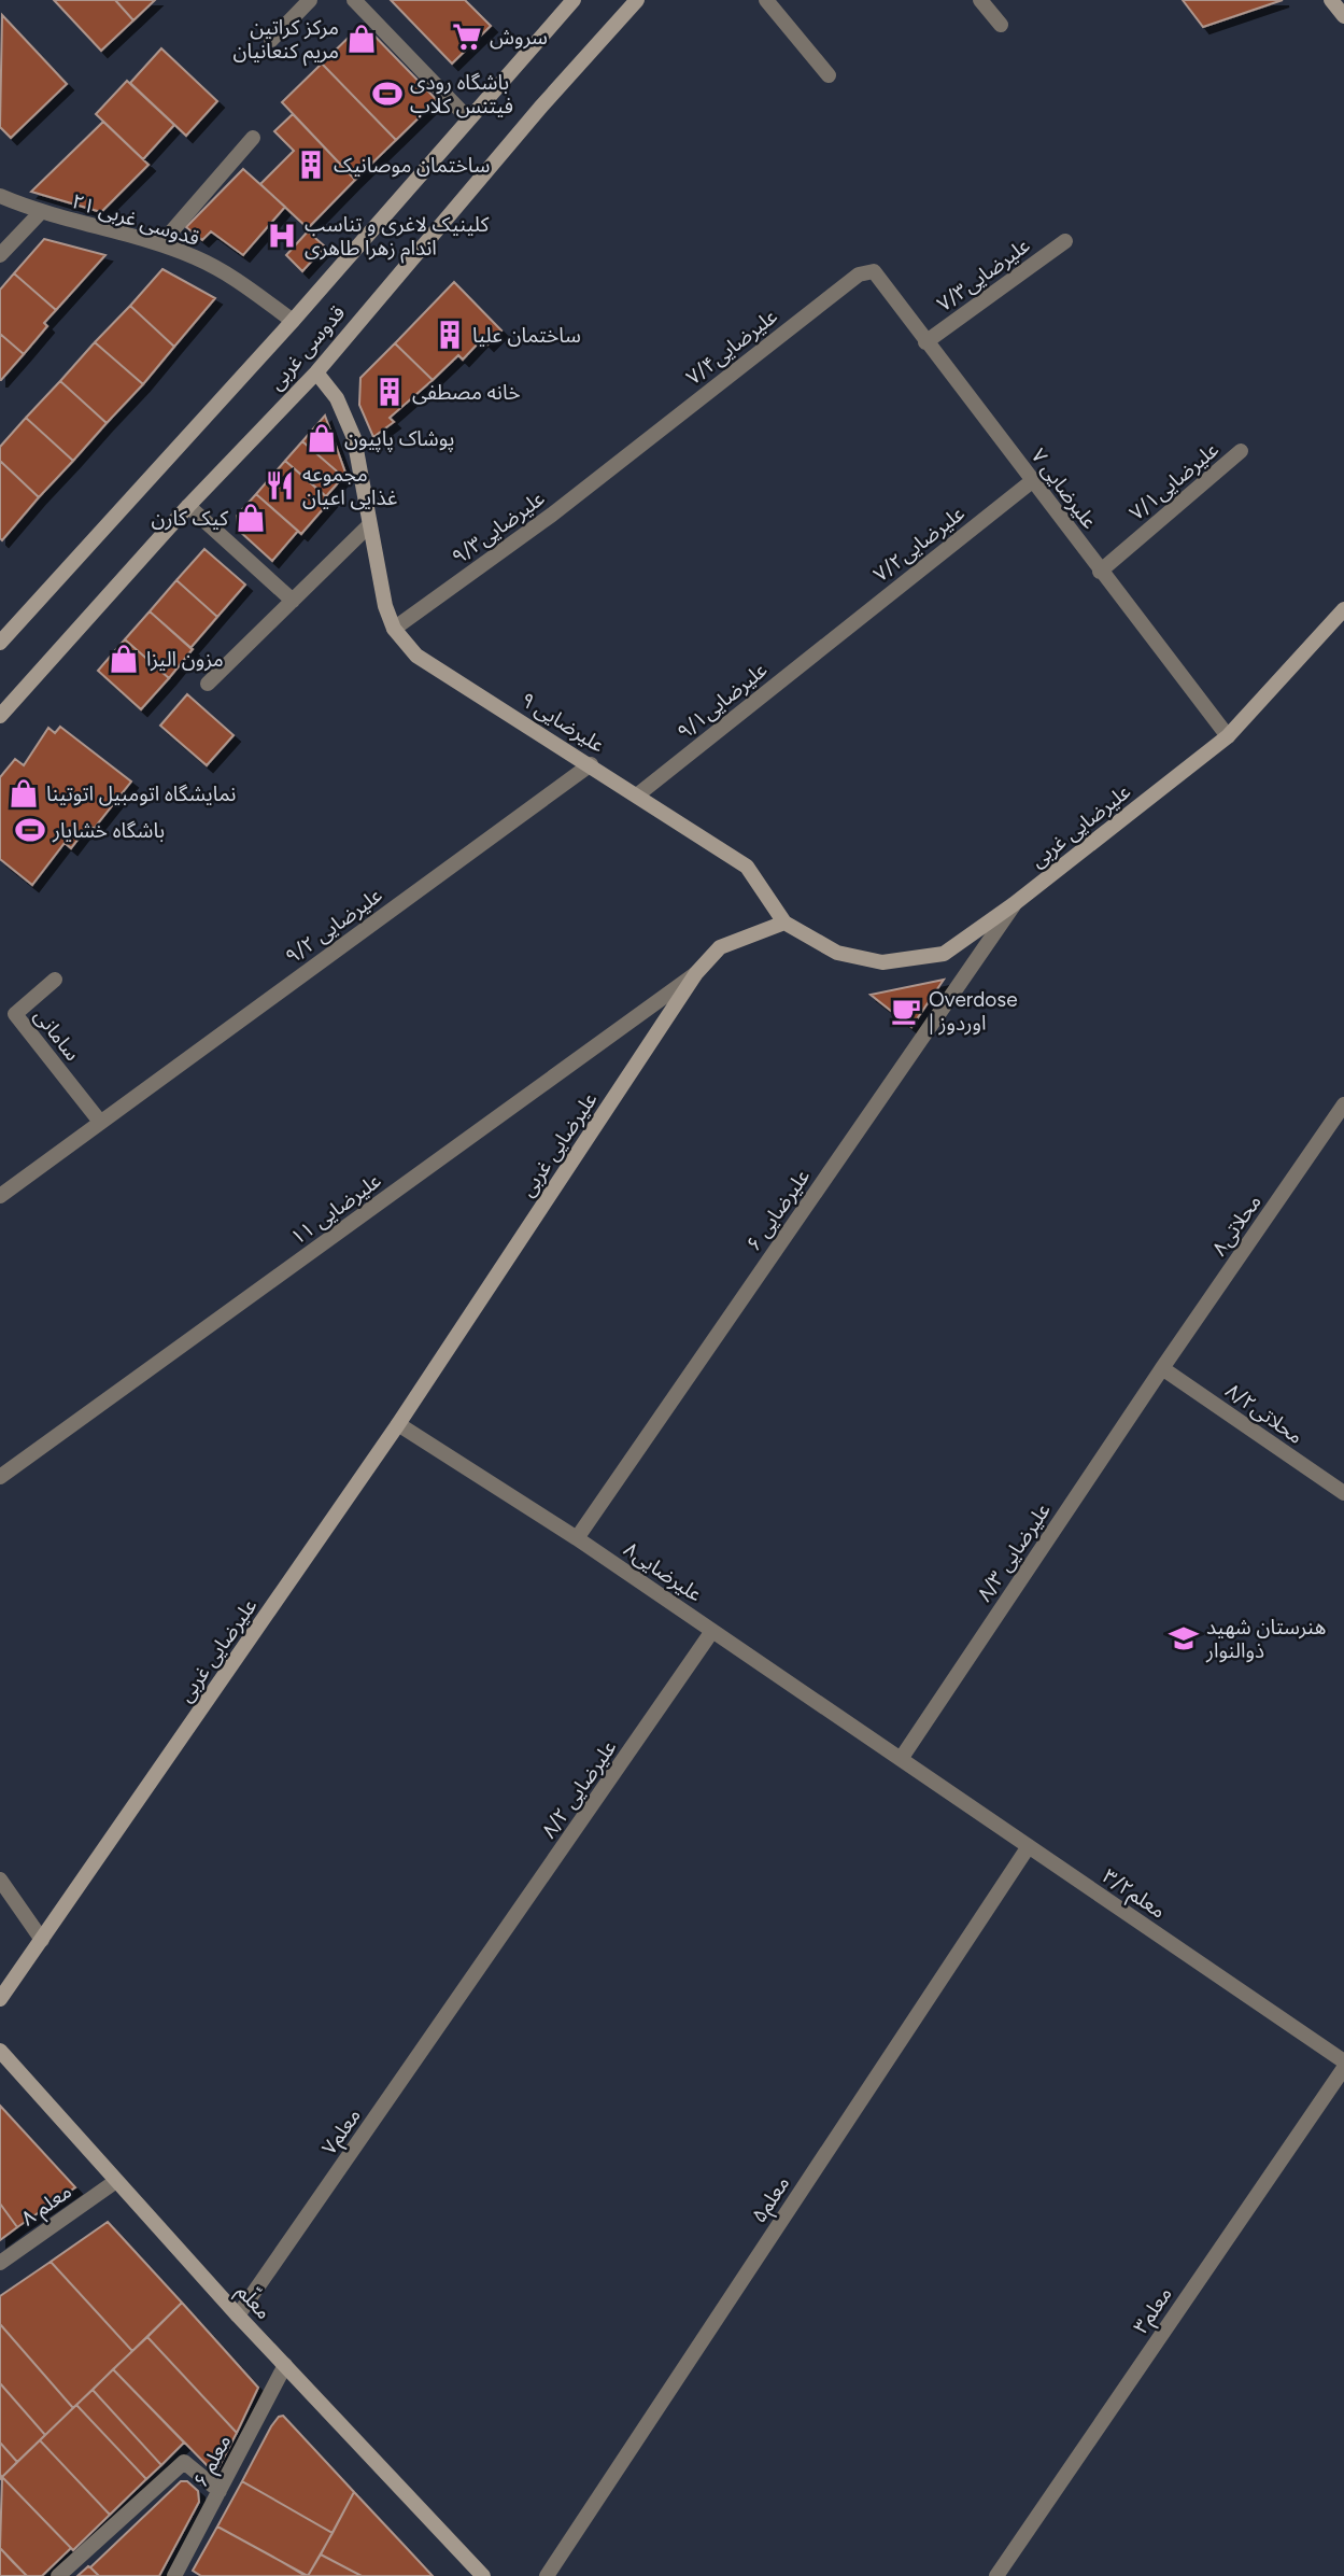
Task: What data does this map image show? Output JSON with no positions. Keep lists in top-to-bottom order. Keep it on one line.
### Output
{"streets":{"street":["۲۱ قدوسی غربی","علیرضایی۷/۳","علیرضایی۷/۴","قدوسی غربی","علیرضایی۷/۱","۷ علیرضایی","علیرضایی۹/۳","علیرضایی۷/۲","علیرضایی۹/۱","۹ علیرضایی","علیرضایی غربی","۹/۲ علیرضایی","سامانی","۱۱ علیرضایی","۶ علیرضایی","محلاتی۸","محلاتی۸/۲","۸/۳ علیرضایی","علیرضایی۸","علیرضایی ۸/۲","معلم۳/۲","معلم۷","معلم۵","۸ معلم","معلّم","معلم۳","۶ معلم"]},"crossings":[["۲۱ قدوسی غربی","قدوسی غربی"],["علیرضایی۷/۳","۷ علیرضایی"],["علیرضایی۷/۴","۷ علیرضایی"],["علیرضایی۷/۴","علیرضایی۹/۳"],["قدوسی غربی","۹ علیرضایی"],["علیرضایی۷/۱","۷ علیرضایی"],["۷ علیرضایی","علیرضایی۷/۲"],["۷ علیرضایی","علیرضایی غربی"],["علیرضایی۹/۳","۹ علیرضایی"],["علیرضایی۷/۲","علیرضایی۹/۱"],["علیرضایی۹/۱","۹ علیرضایی"],["۹ علیرضایی","علیرضایی غربی"],["۹ علیرضایی","۹/۲ علیرضایی"],["علیرضایی غربی","۱۱ علیرضایی"],["علیرضایی غربی","۶ علیرضایی"],["علیرضایی غربی","علیرضایی۸"],["۹/۲ علیرضایی","سامانی"],["۶ علیرضایی","علیرضایی۸"],["محلاتی۸","محلاتی۸/۲"],["محلاتی۸","۸/۳ علیرضایی"],["محلاتی۸/۲","۸/۳ علیرضایی"],["۸/۳ علیرضایی","علیرضایی۸"],["۸/۳ علیرضایی","معلم۳/۲"],["علیرضایی۸","علیرضایی ۸/۲"],["علیرضایی۸","معلم۳/۲"],["علیرضایی ۸/۲","معلم۷"],["معلم۳/۲","معلم۵"],["معلم۷","معلّم"],["۸ معلم","معلّم"],["معلّم","۶ معلم"]],"places":{"supermarket":["سروش"],"shop":["مرکز کراتین مریم کنعانیان","پوشاک پاپیون","کیک کارن","مزون الیزا","نمایشگاه اتومبیل اتوتینا"],"sports":["باشگاه رودی فیتنس کلاب","باشگاه خشایار"],"building":["ساختمان موصانیک","ساختمان علیا","خانه مصطفی"],"hospital":["کلینیک لاغری و تناسب اندام زهرا طاهری"],"restaurant":["مجموعه غذایی اعیان"],"cafe":["Overdose | اوردوز"],"school or university":["هنرستان شهید ذوالنوار"]}}
